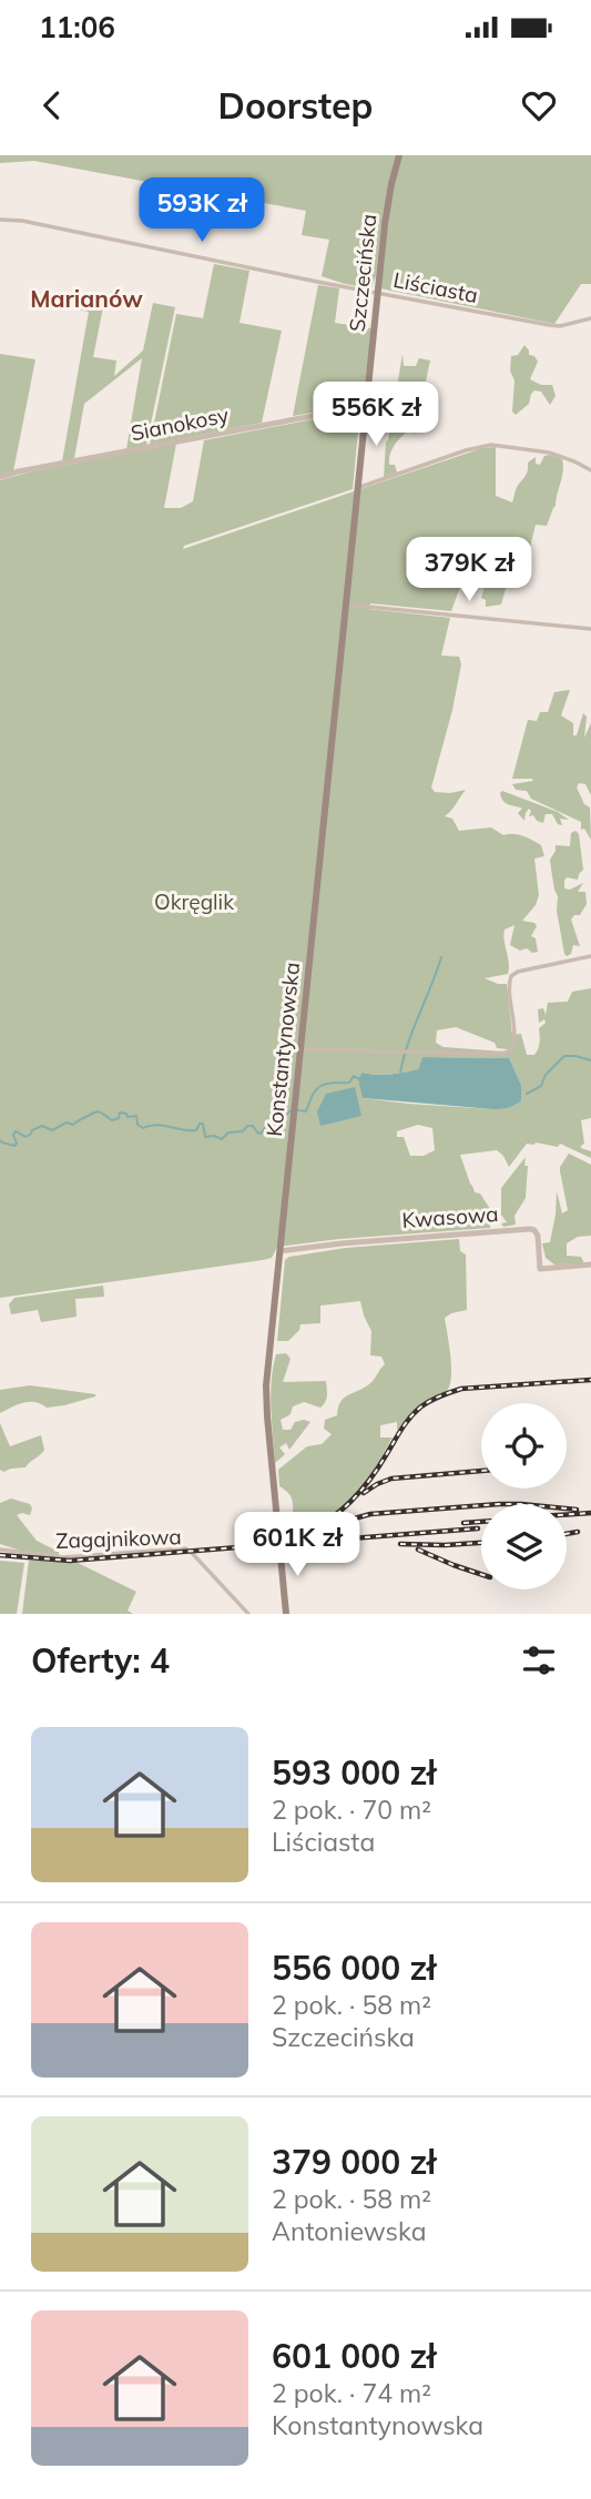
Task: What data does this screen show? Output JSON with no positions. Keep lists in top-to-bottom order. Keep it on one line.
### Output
{"streets":{"main road":["Szczecińska","Konstantynowska"],"street":["Liściasta","Sianokosy","Kwasowa","Zagajnikowa"]},"crossings":[["Szczecińska","Liściasta"],["Szczecińska","Sianokosy"],["Szczecińska","Konstantynowska"],["Konstantynowska","Kwasowa"]],"districts":["Marianów"],"parks":["Okręglik"],"page":{"status":"11:06","header":"Doorstep","price":["593K zł","556K zł","379K zł","601K zł"],"heading":"Oferty: 4","list":[{"name":"593 000 zł","note":"2 pok. · 70 m² · Liściasta"},{"name":"556 000 zł","note":"2 pok. · 58 m² · Szczecińska"},{"name":"379 000 zł","note":"2 pok. · 58 m² · Antoniewska"},{"name":"601 000 zł","note":"2 pok. · 74 m² · Konstantynowska"}]}}
